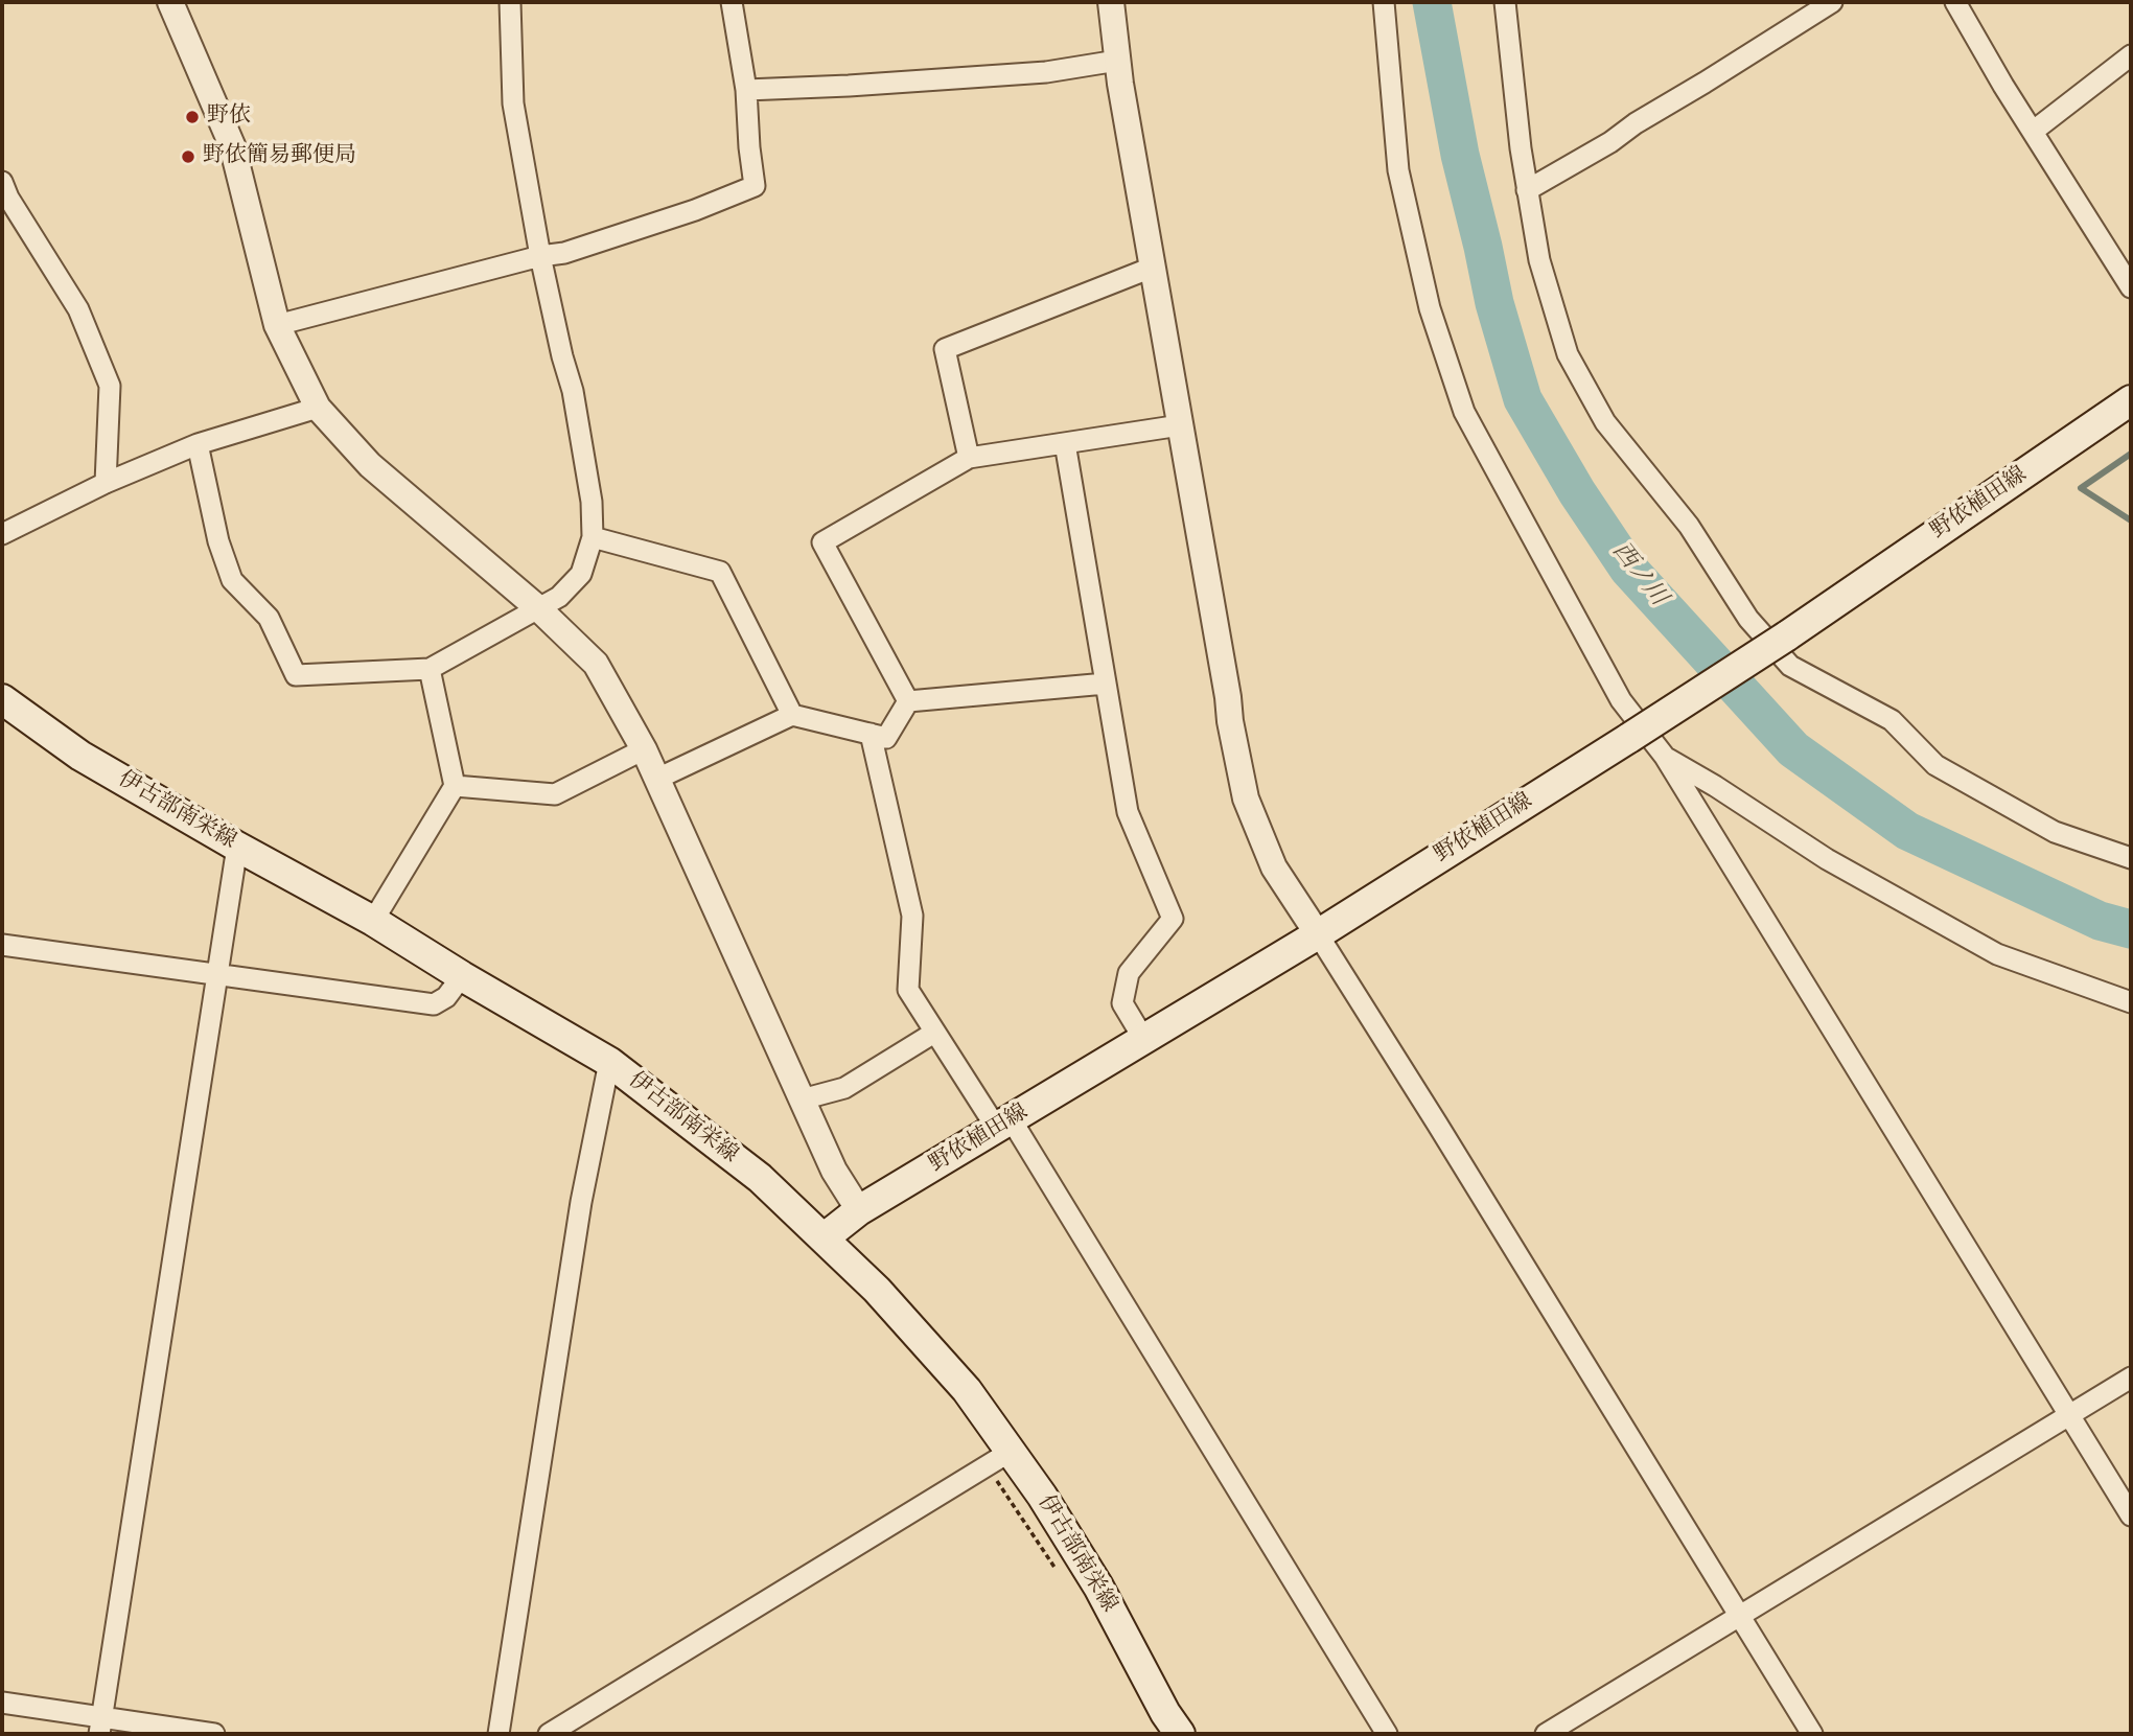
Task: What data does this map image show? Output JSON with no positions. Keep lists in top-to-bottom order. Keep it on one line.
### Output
{"streets":{"main road":["野依植田線","伊古部南栄線"]},"crossings":[["野依植田線","伊古部南栄線"]],"water":["西ノ川"],"places":["野依","野依簡易郵便局"]}
